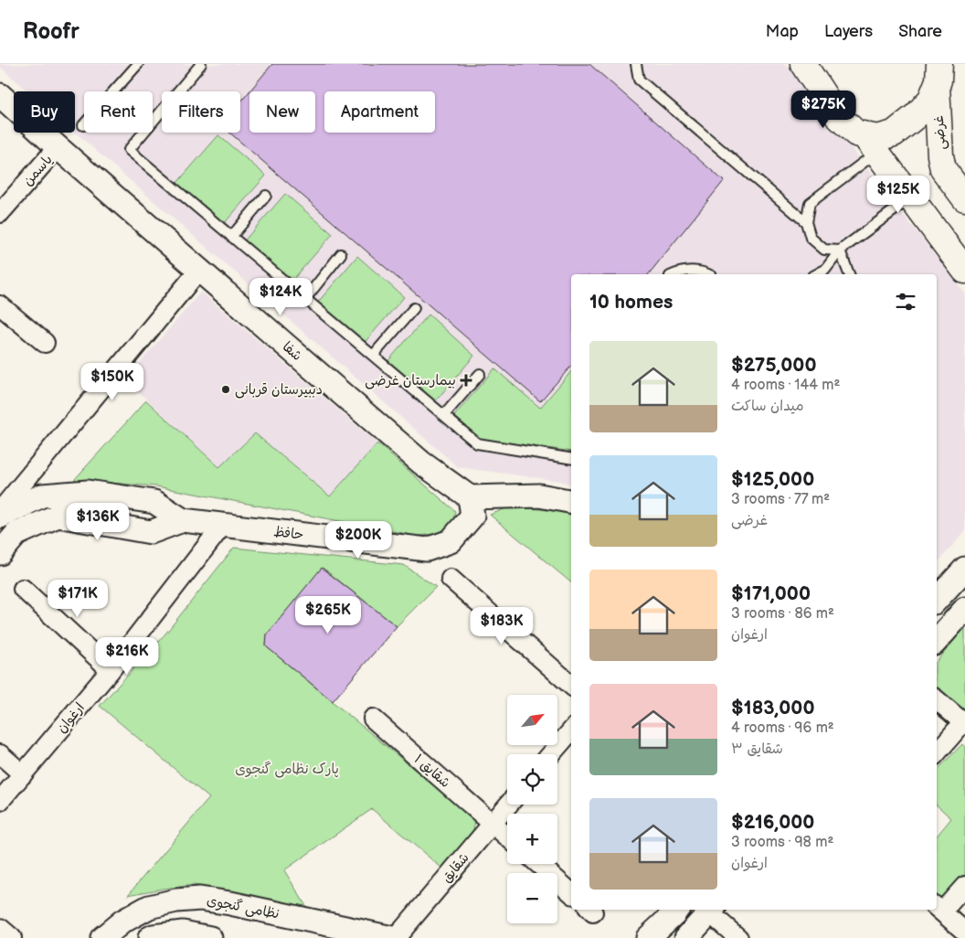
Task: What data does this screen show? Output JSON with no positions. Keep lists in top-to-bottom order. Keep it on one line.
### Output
{"streets":{"main road":["غرضی"],"street":["یاسمن","شفا","حافظ","ارغوان","شقایق ۱","شقایق","نظامی گنجوی"]},"crossings":[["یاسمن","شفا"],["شفا","حافظ"],["حافظ","ارغوان"],["شقایق ۱","شقایق"],["شقایق","نظامی گنجوی"]],"parks":["پارک نظامی گنجوی"],"places":{"health":["بیمارستان غرضی"],"other":["دببیرستان قربانی"]},"north":"top right","page":{"header":"Roofr","nav":["Map","Layers","Share"],"price":["$275K","$125K","$124K","$150K","$136K","$200K","$171K","$265K","$183K","$216K"],"chip":["Buy","Rent","Filters","New","Apartment"],"heading":"10 homes","list":[{"name":"$275,000","note":"4 rooms · 144 m² · میدان ساکت"},{"name":"$125,000","note":"3 rooms · 77 m² · غرضی"},{"name":"$171,000","note":"3 rooms · 86 m² · ارغوان"},{"name":"$183,000","note":"4 rooms · 96 m² · شقایق ۳"},{"name":"$216,000","note":"3 rooms · 98 m² · ارغوان"}],"map_buttons":["+","−"]}}
